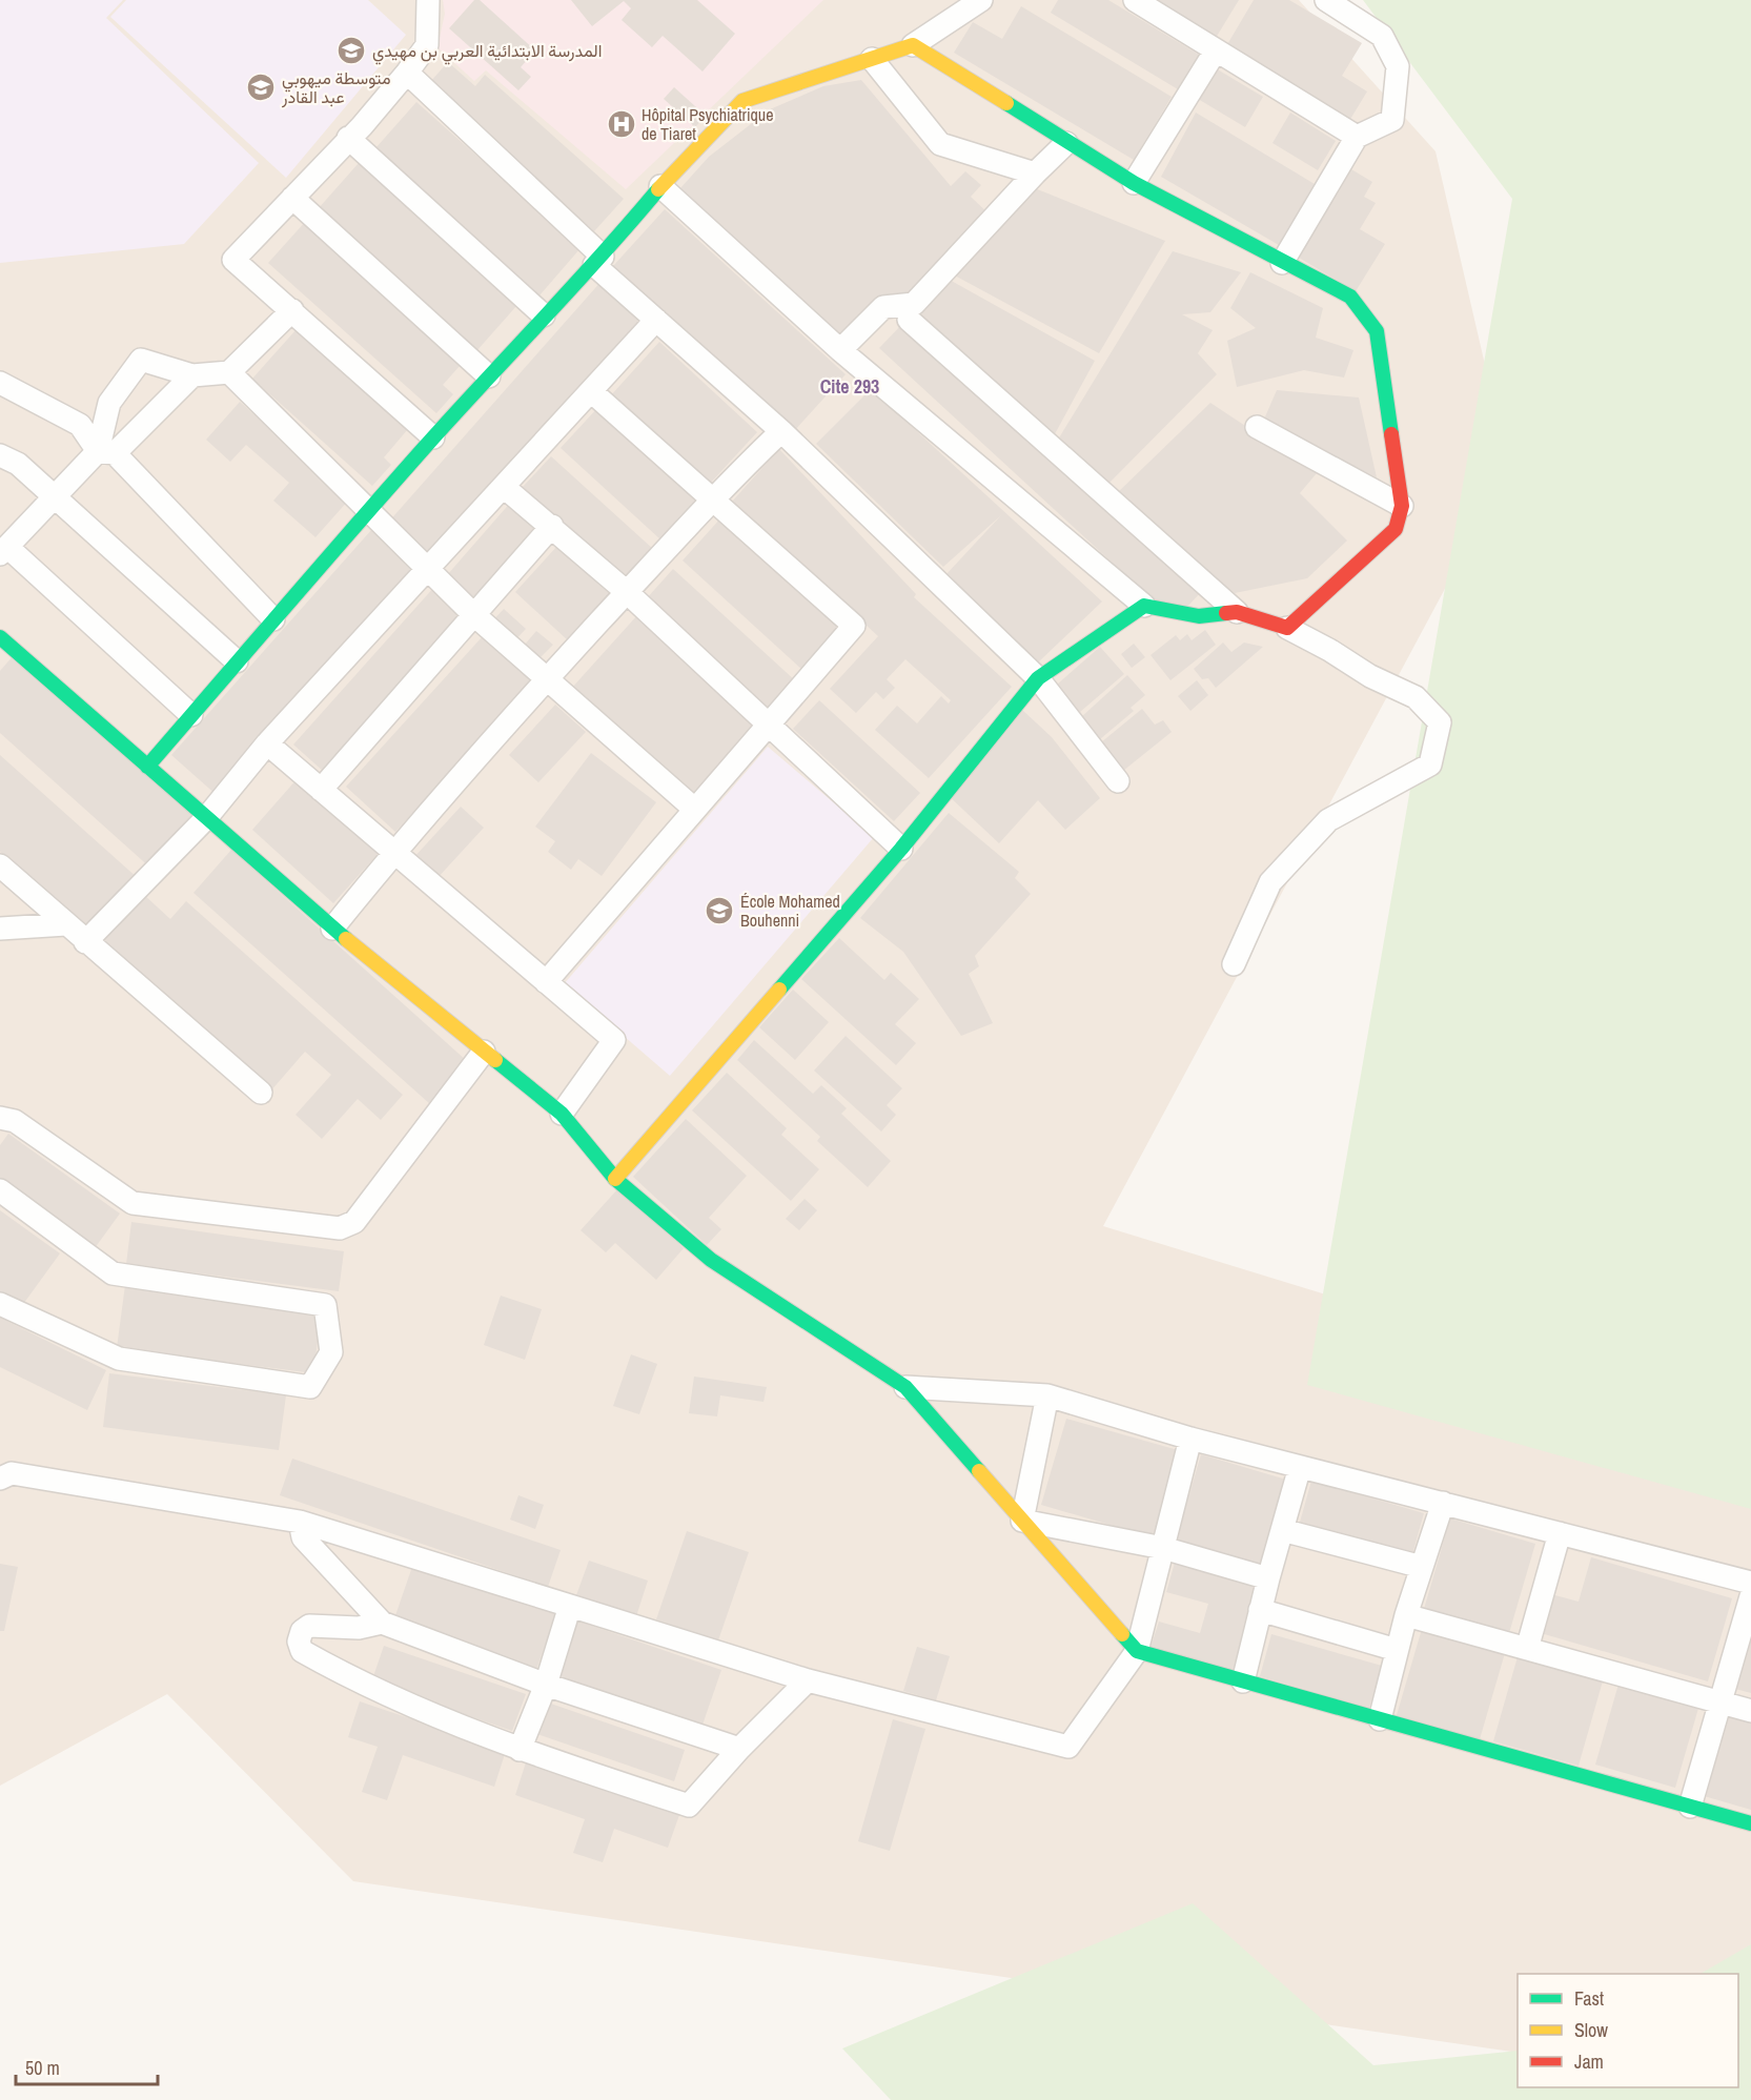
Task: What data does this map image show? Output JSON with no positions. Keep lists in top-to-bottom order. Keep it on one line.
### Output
{"districts":["Cite 293"],"places":{"school or university":["المدرسة الابتدائية العربي بن مهيدي","متوسطة ميهوبي عبد القادر","École Mohamed Bouhenni"],"hospital":["Hôpital Psychiatrique de Tiaret"]},"legend":["Fast","Slow","Jam"],"scale_bar":"50 m"}
